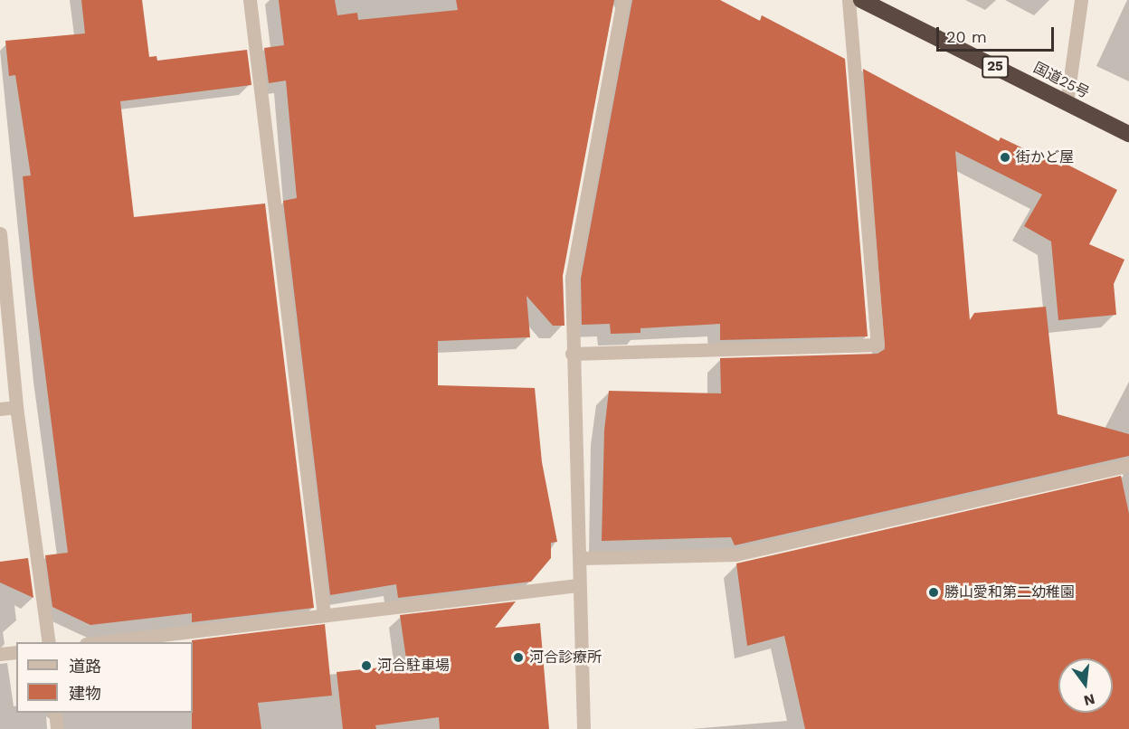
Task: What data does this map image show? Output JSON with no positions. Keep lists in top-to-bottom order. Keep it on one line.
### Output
{"streets":{"highway":["25","国道25号"]},"places":["街かど屋","勝山愛和第二幼稚園","河合診療所","河合駐車場"],"legend":["道路","建物"],"scale_bar":"20 m","north":"bottom"}
